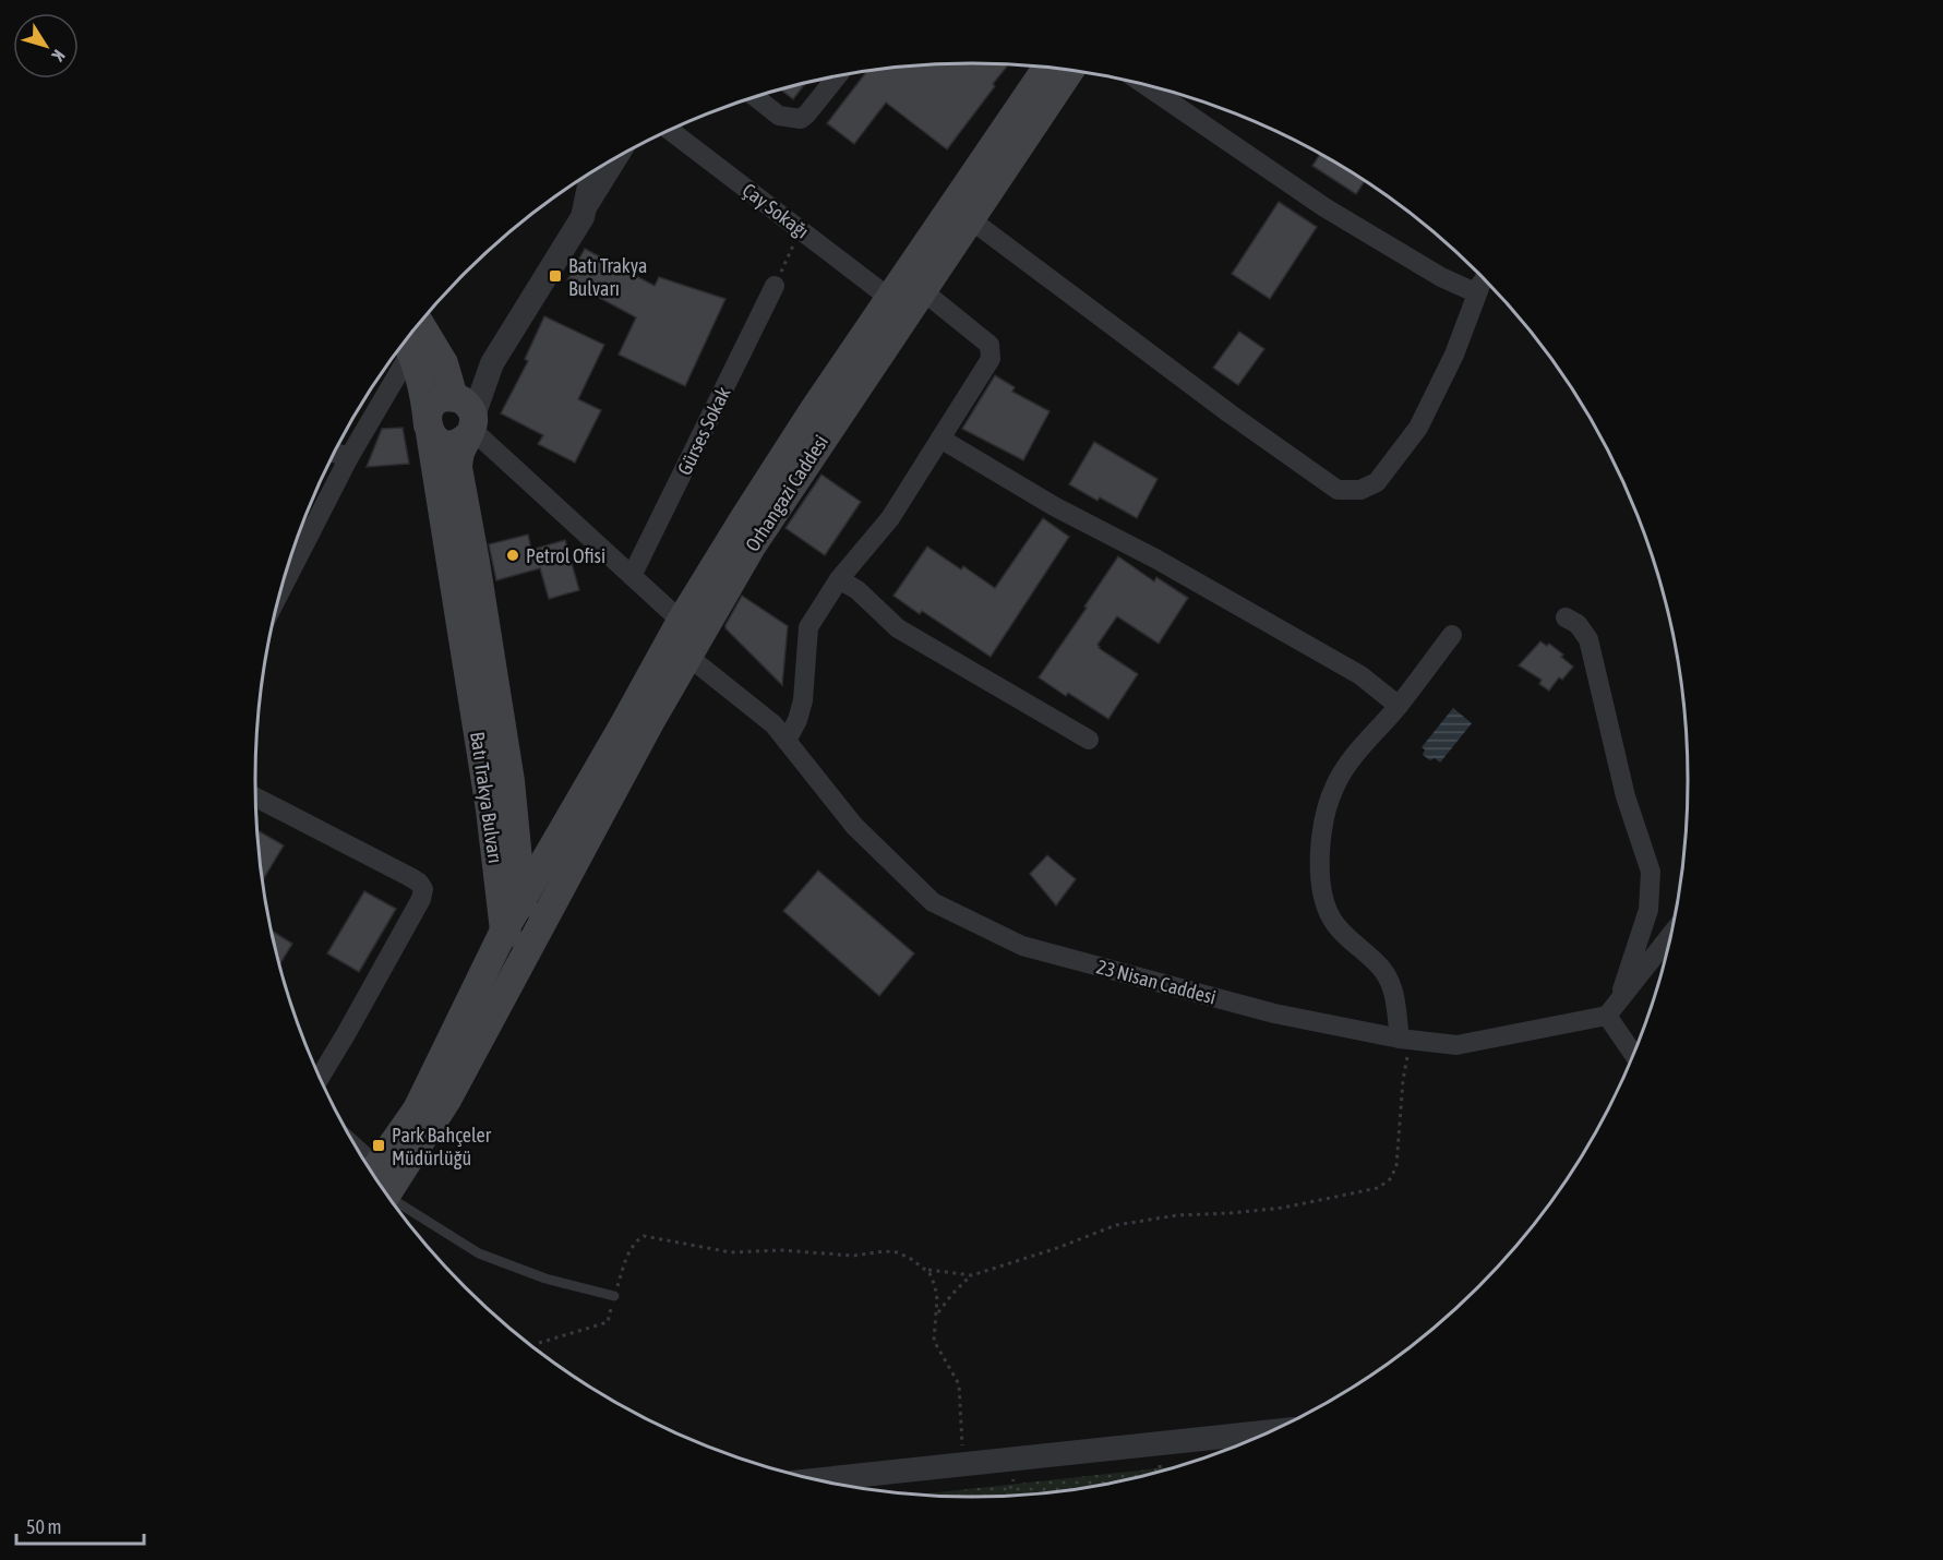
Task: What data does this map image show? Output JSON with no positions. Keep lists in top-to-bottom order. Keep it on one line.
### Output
{"streets":{"main road":["Orhangazi Caddesi","Batı Trakya Bulvarı"],"street":["Çay Sokağı","Gürses Sokak","23 Nisan Caddesi"]},"crossings":[["Çay Sokağı","Orhangazi Caddesi"],["Orhangazi Caddesi","Batı Trakya Bulvarı"],["Orhangazi Caddesi","23 Nisan Caddesi"]],"places":{"transit":["Batı Trakya Bulvarı","Park Bahçeler Müdürlüğü"],"other":["Petrol Ofisi"]},"scale_bar":"50 m","north":"bottom right"}
